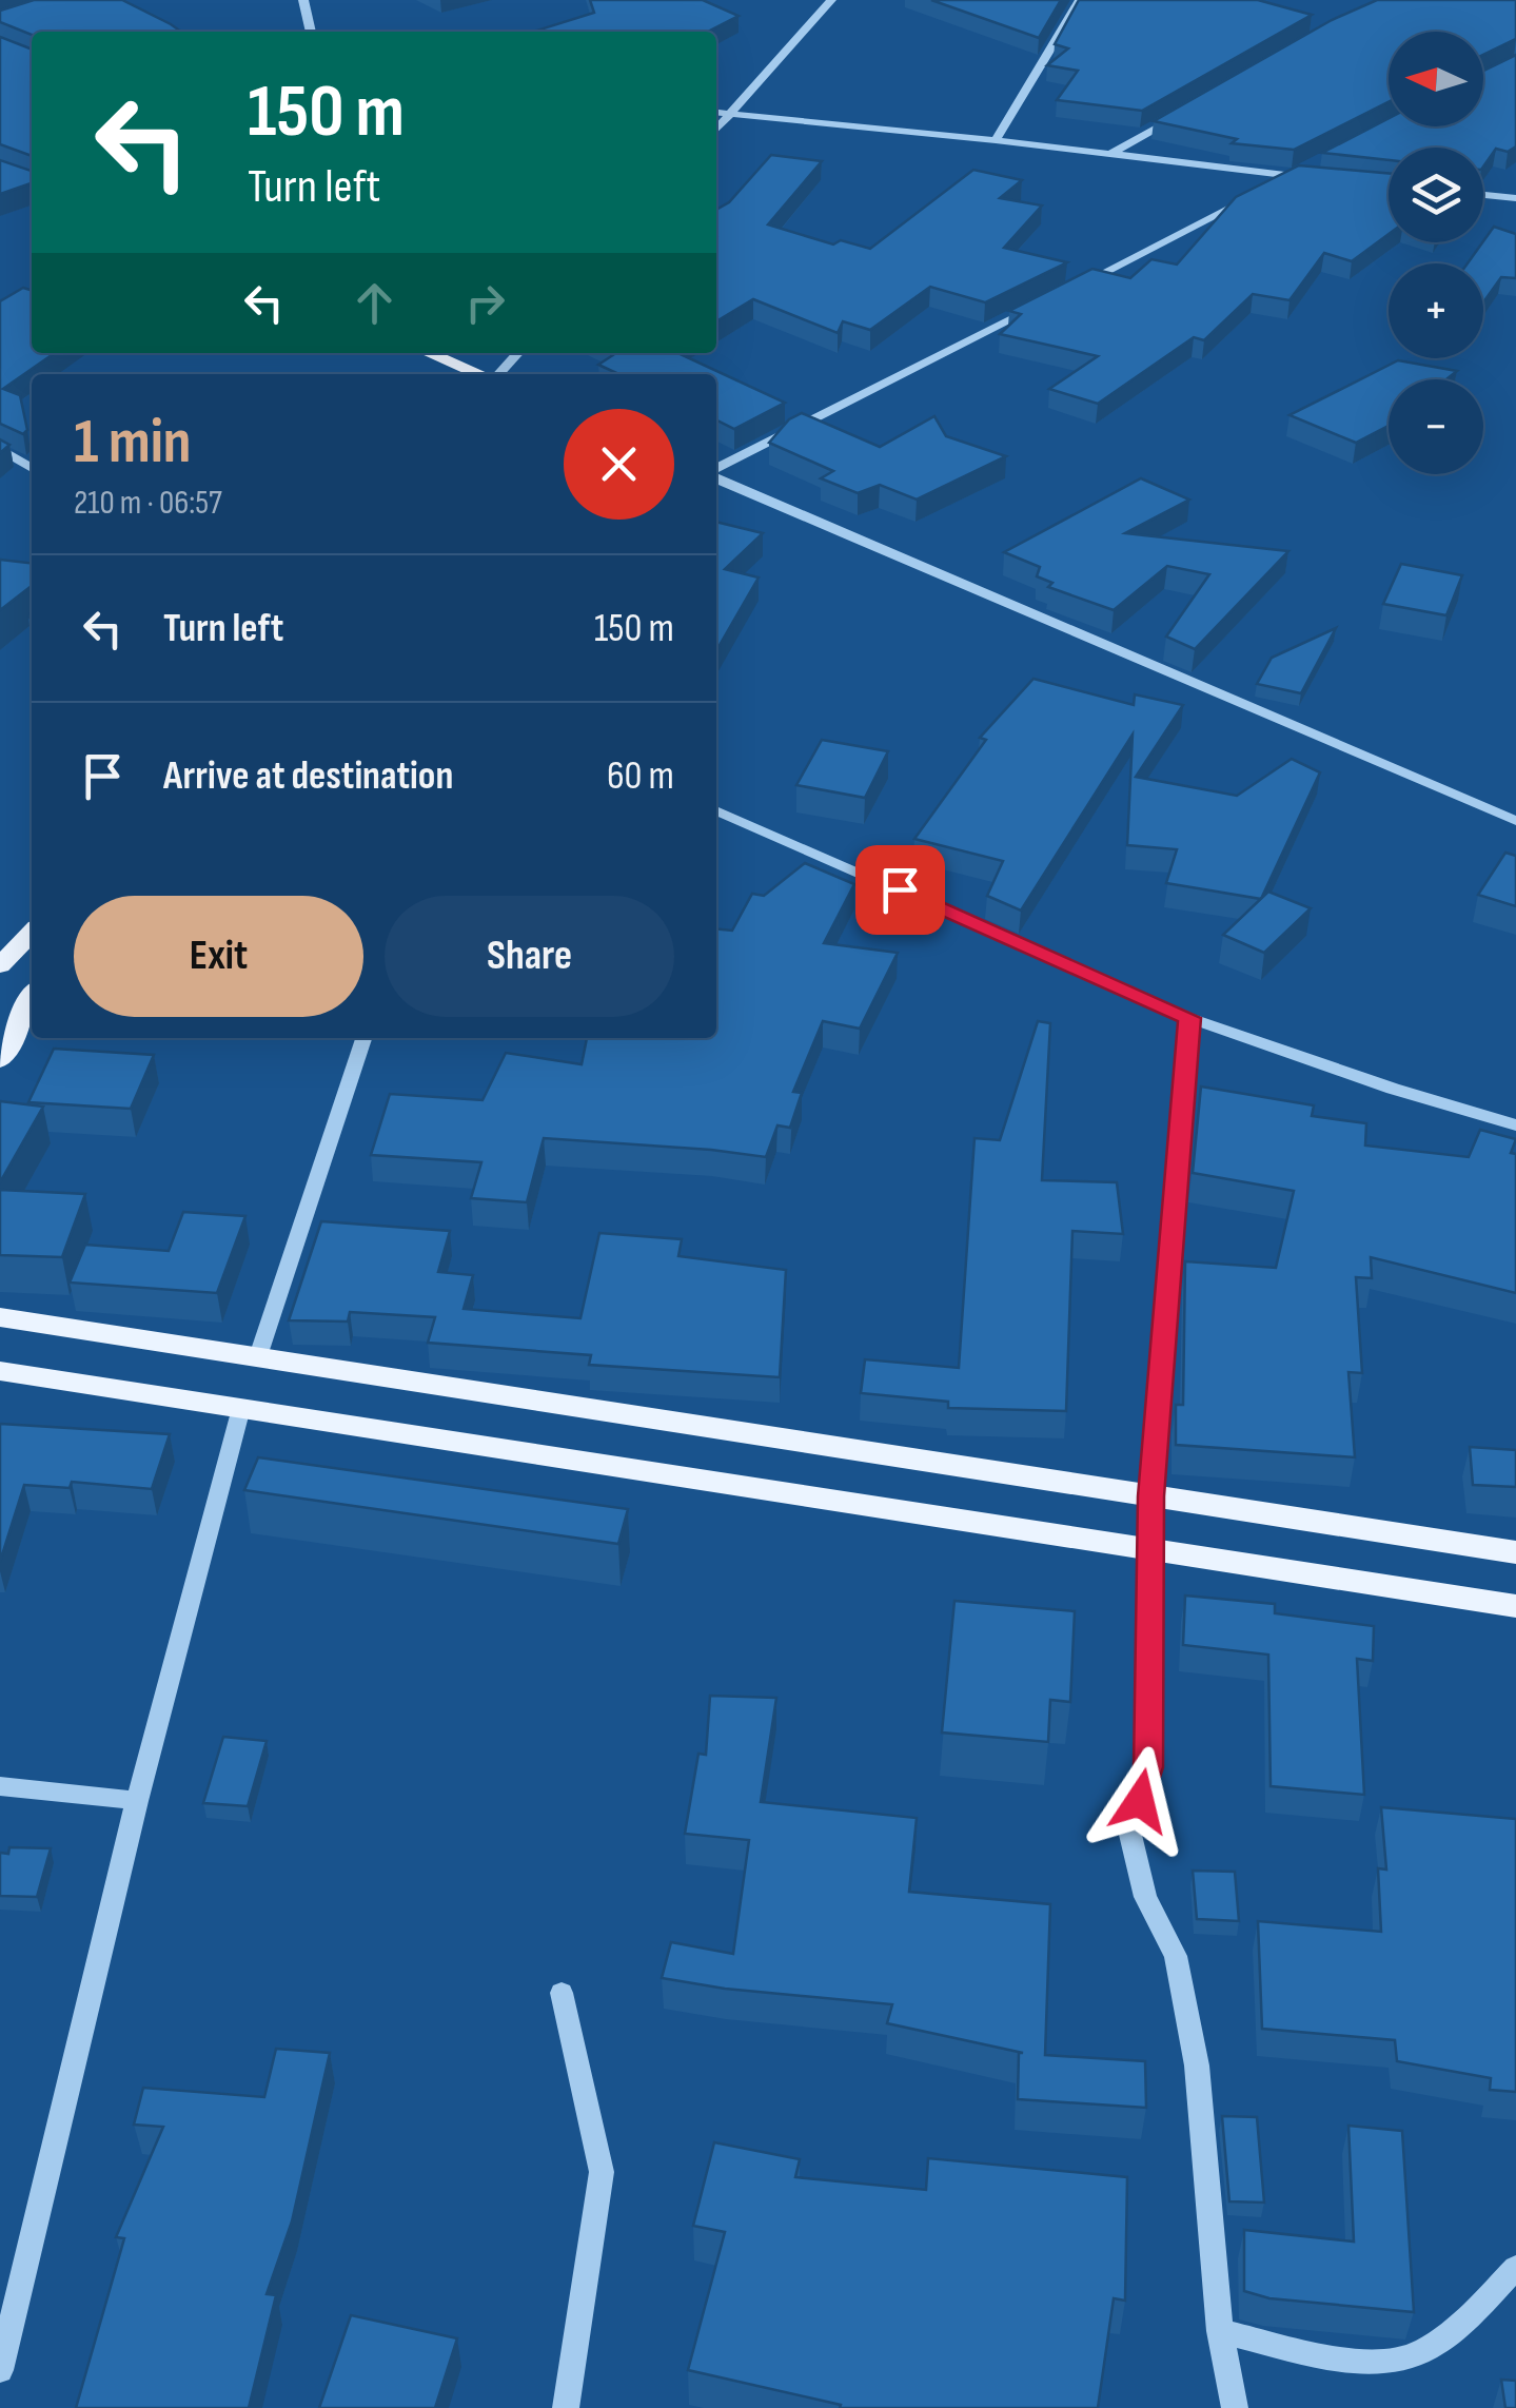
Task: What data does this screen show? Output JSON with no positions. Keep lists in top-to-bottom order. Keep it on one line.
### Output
{"north":"left","page":{"map_buttons":["+","−"],"turn":["150 m","Turn left"],"heading":["1 min","210 m · 06:57"],"list":[{"name":"Turn left","value":"150 m"},{"name":"Arrive at destination","value":"60 m"}],"buttons":["Exit","Share"]}}
